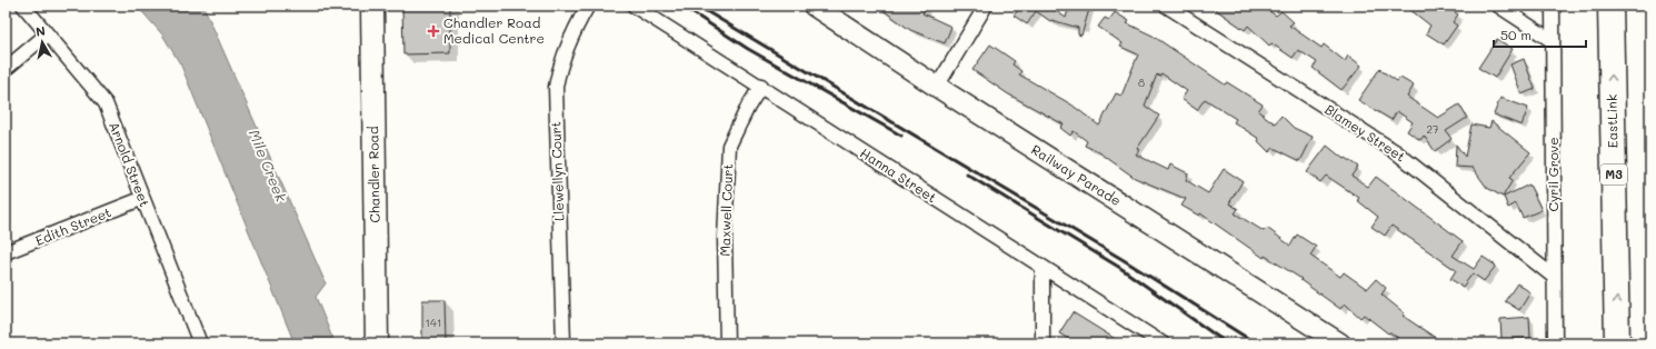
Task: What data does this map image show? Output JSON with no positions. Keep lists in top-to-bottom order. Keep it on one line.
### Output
{"streets":{"highway":["EastLink","M3"],"main road":["Chandler Road","Railway Parade"],"street":["Blamey Street","Arnold Street","Llewellyn Court","Cyril Grove","Hanna Street","Maxwell Court","Edith Street"]},"crossings":[["Blamey Street","Cyril Grove"],["Arnold Street","Edith Street"],["Hanna Street","Maxwell Court"]],"one_way":["EastLink"],"water":["Mile Creek"],"places":{"health":["Chandler Road Medical Centre"]},"house_numbers":["8","27","141"],"scale_bar":"50 m","north":"top"}
